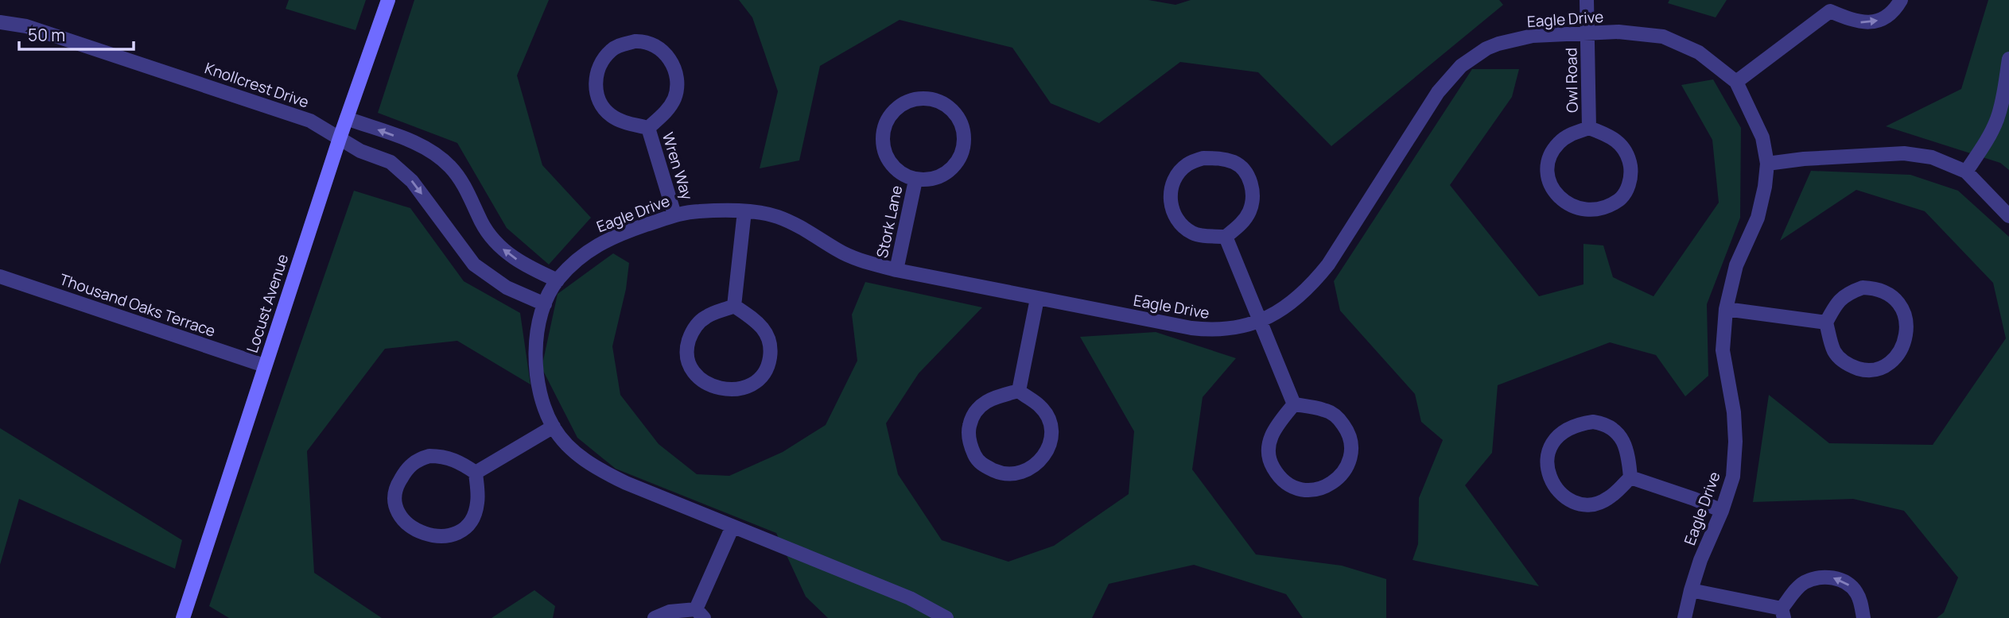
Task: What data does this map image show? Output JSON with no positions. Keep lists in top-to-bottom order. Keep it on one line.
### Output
{"streets":{"street":["Eagle Drive","Owl Road","Knollcrest Drive","Wren Way","Stork Lane","Locust Avenue","Thousand Oaks Terrace"]},"crossings":[["Eagle Drive","Owl Road"],["Eagle Drive","Knollcrest Drive"],["Eagle Drive","Wren Way"],["Eagle Drive","Stork Lane"],["Knollcrest Drive","Locust Avenue"],["Locust Avenue","Thousand Oaks Terrace"]],"scale_bar":"50 m"}
